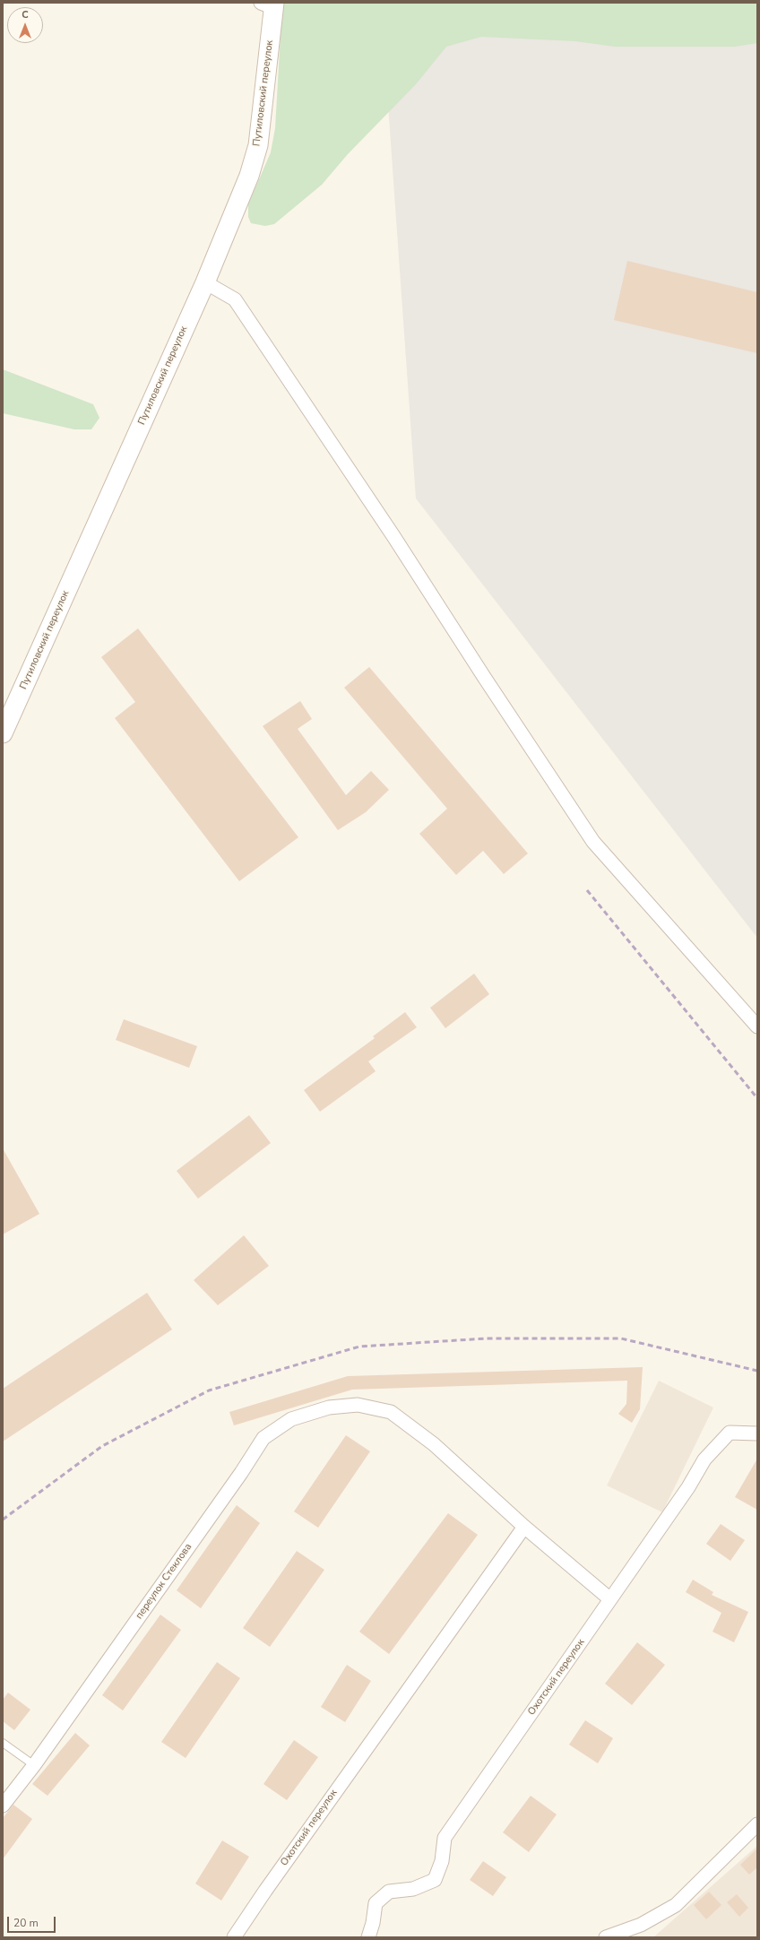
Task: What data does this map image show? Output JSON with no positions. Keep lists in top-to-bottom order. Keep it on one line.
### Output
{"streets":{"main road":["Путиловский переулок"],"street":["переулок Стеклова","Охотский переулок"]},"crossings":[["переулок Стеклова","Охотский переулок"]],"scale_bar":"20 m","north":"top"}
